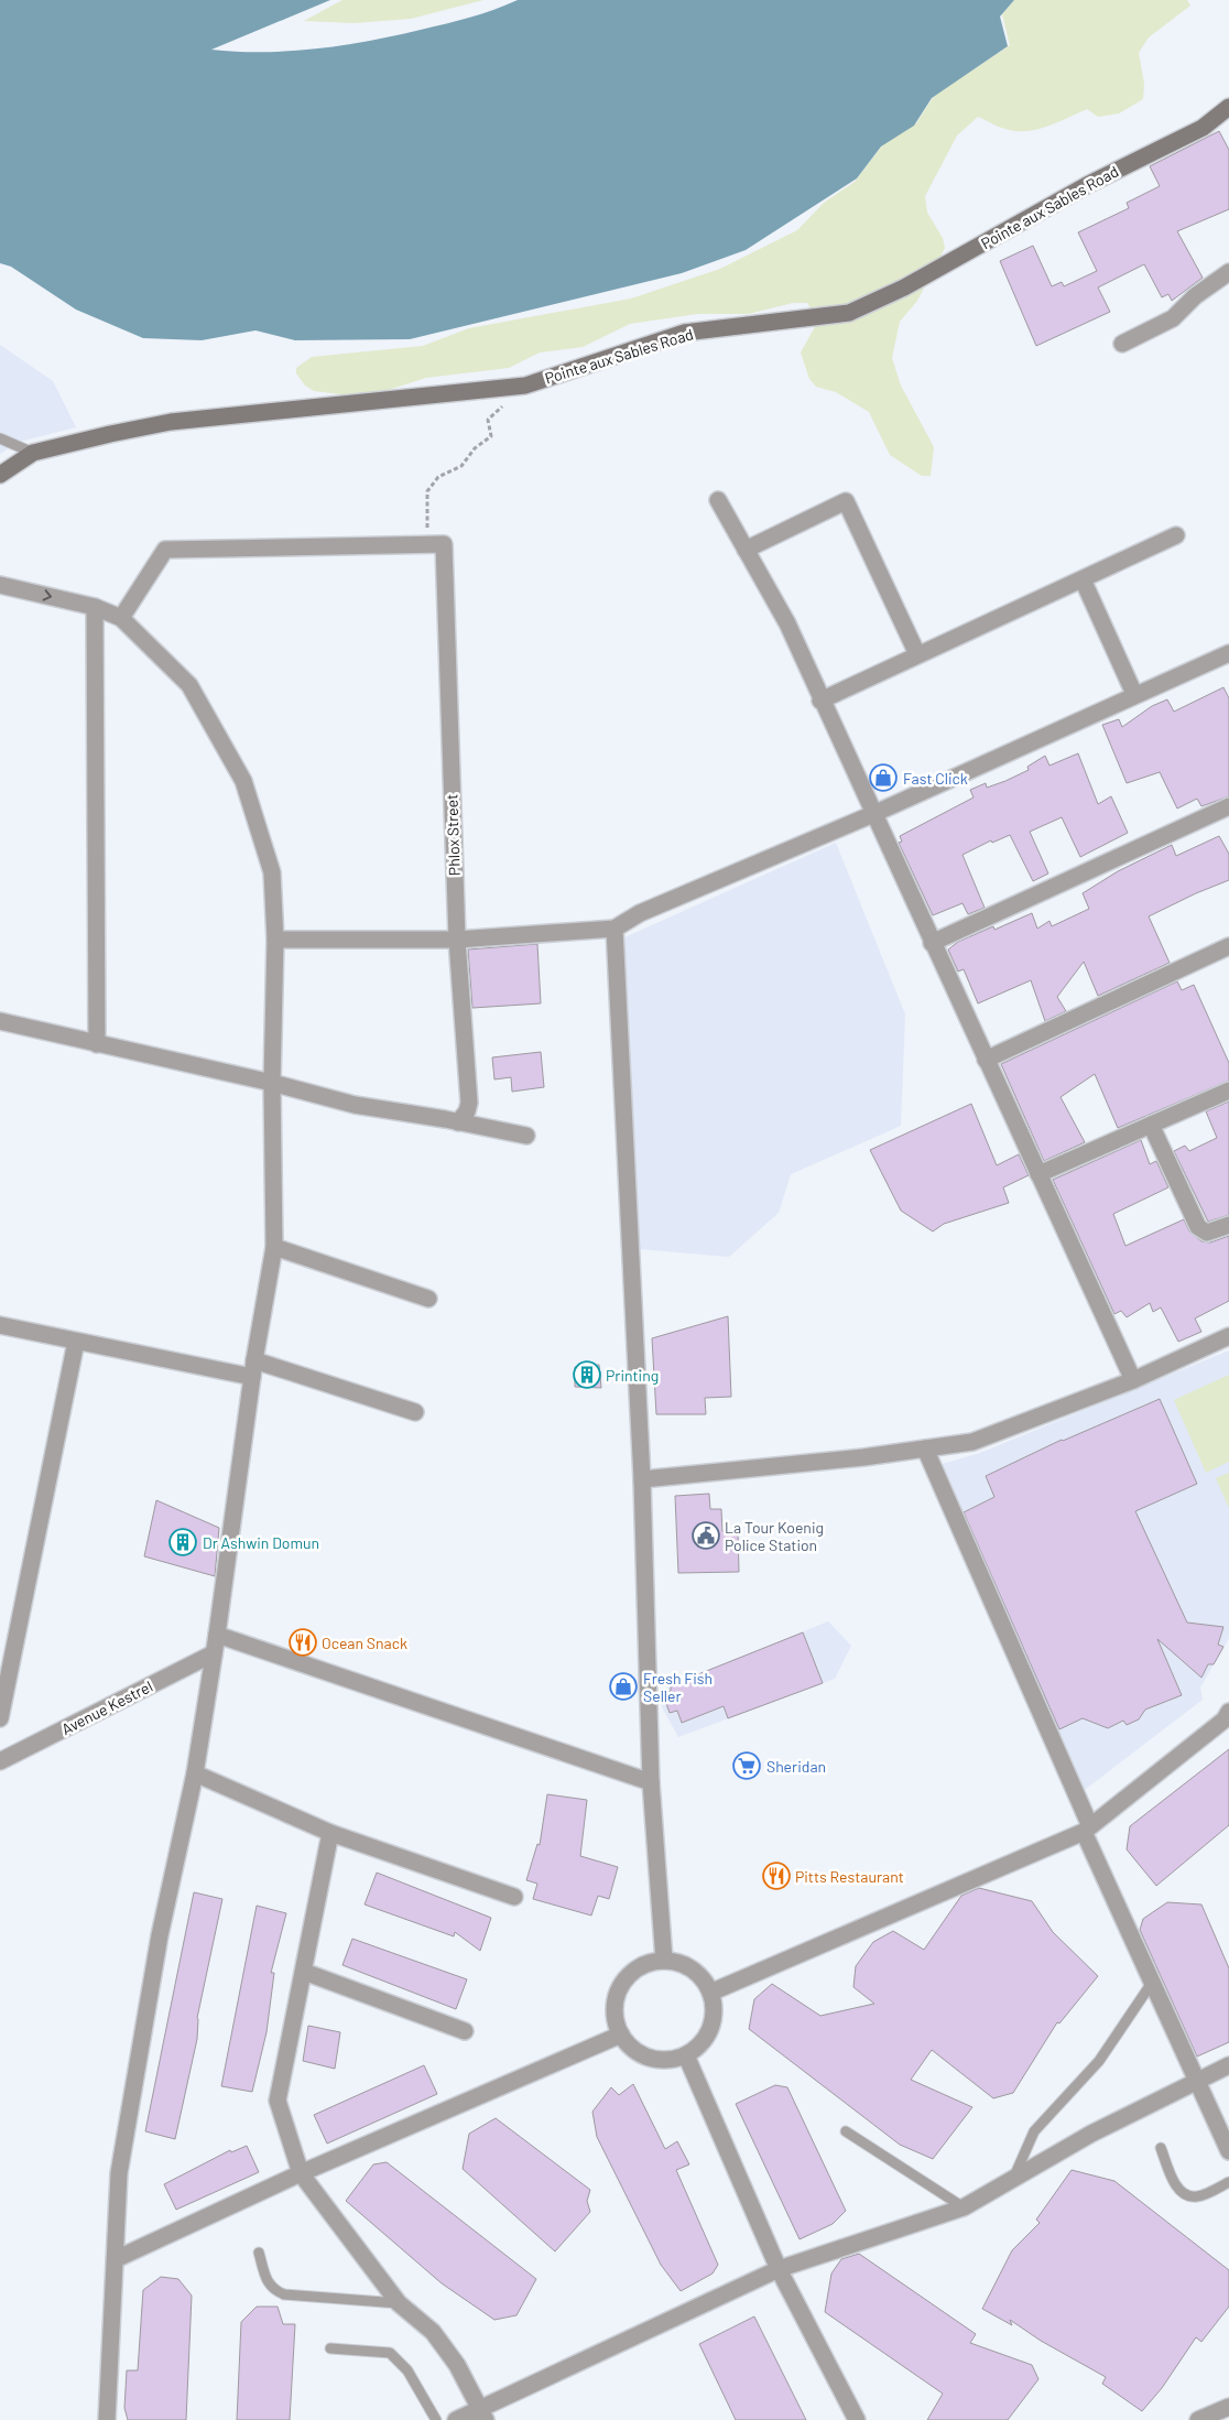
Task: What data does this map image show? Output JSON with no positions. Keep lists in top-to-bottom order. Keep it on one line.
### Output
{"streets":{"main road":["Pointe aux Sables Road"],"street":["Phlox Street","Avenue Kestrel"]},"places":{"shop":["Fast Click","Fresh Fish Seller"],"building":["Printing","Dr Ashwin Domun"],"public building":["La Tour Koenig Police Station"],"restaurant":["Ocean Snack","Pitts Restaurant"],"supermarket":["Sheridan"]}}
